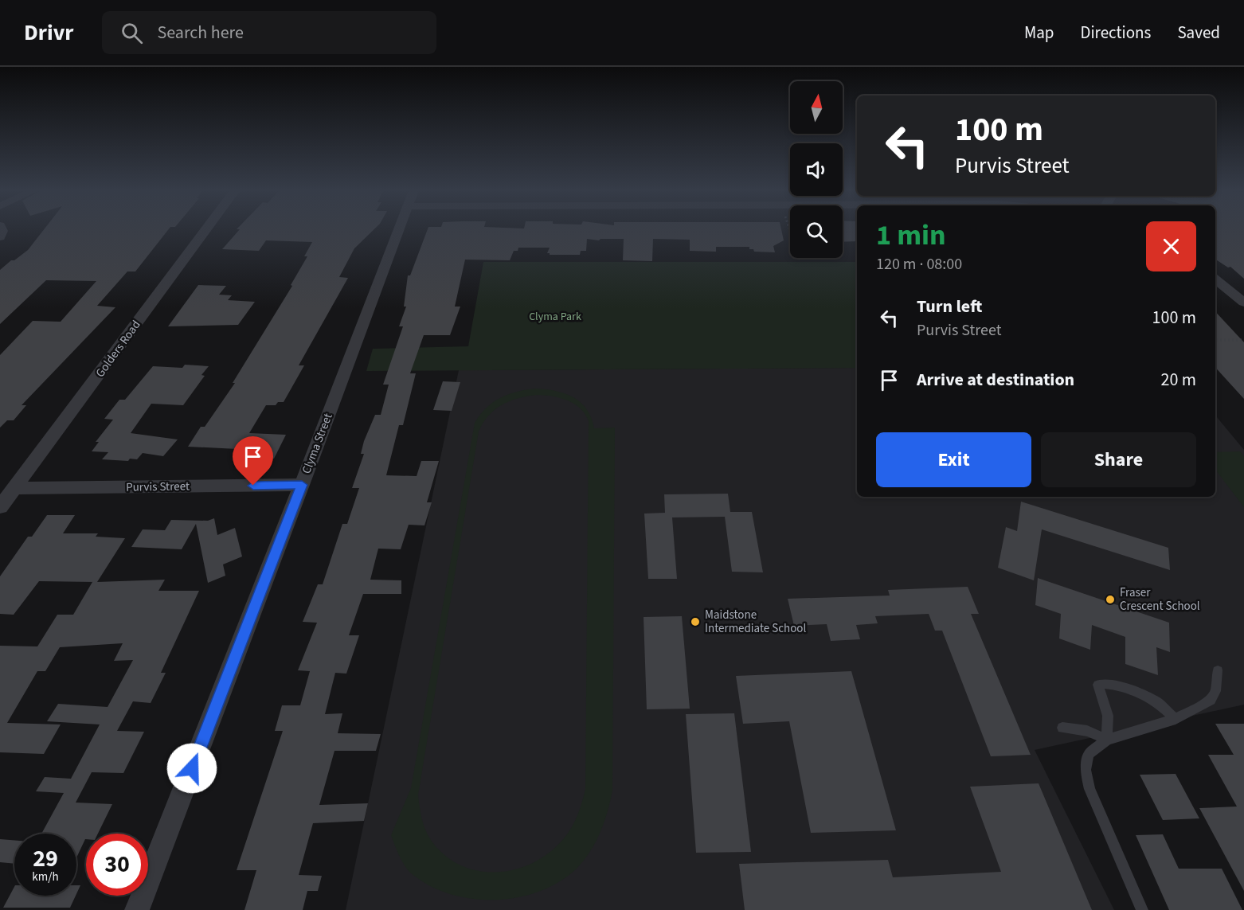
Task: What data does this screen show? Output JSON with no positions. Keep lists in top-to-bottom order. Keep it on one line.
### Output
{"streets":{"street":["Golders Road","Clyma Street","Purvis Street"]},"crossings":[["Golders Road","Purvis Street"],["Clyma Street","Purvis Street"]],"parks":["Clyma Park"],"places":["Fraser Crescent School","Maidstone Intermediate School"],"north":"top","page":{"header":"Drivr","search":"Search here","nav":["Map","Directions","Saved"],"turn":["100 m","Purvis Street"],"heading":["1 min","120 m · 08:00"],"list":[{"name":"Turn left","note":"Purvis Street","value":"100 m"},{"name":"Arrive at destination","value":"20 m"}],"buttons":["Exit","Share"],"speed":"29 km/h","limit":"30"}}
